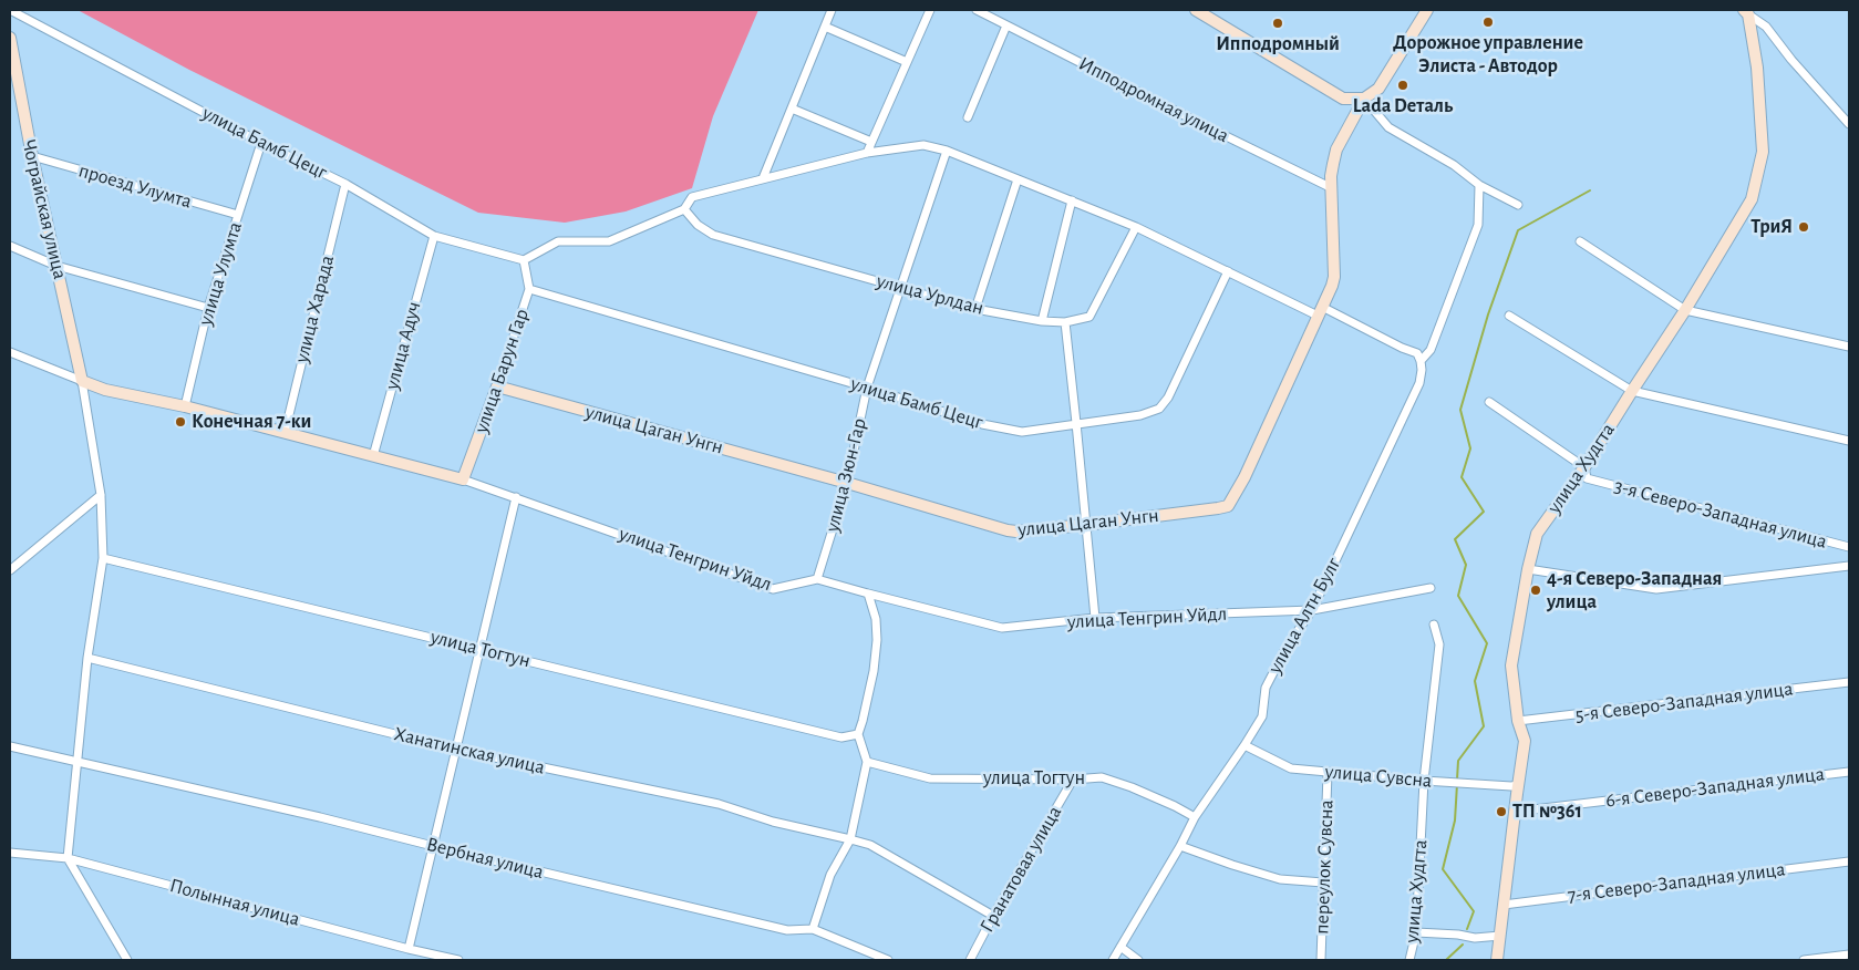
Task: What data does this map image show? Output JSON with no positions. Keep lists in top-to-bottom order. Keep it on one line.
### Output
{"streets":{"street":["Ипподромная улица","улица Бамб Цецг","проезд Улумта","Чограйская улица","улица Улумта","улица Урлдан","улица Харада","улица Адуч","улица Барун Гар","улица Цаган Унгн","улица Худгта","улица Зюн-Гар","3-я Северо-Западная улица","улица Тенгрин Уйдл","улица Алтн Булг","улица Тогтун","5-я Северо-Западная улица","Ханатинская улица","улица Сувсна","6-я Северо-Западная улица","Вербная улица","переулок Сувсна","Гранатовая улица","7-я Северо-Западная улица","Полынная улица"]},"crossings":[["Ипподромная улица","улица Цаган Унгн"],["улица Бамб Цецг","улица Улумта"],["улица Бамб Цецг","улица Харада"],["улица Бамб Цецг","улица Адуч"],["улица Бамб Цецг","улица Барун Гар"],["улица Бамб Цецг","улица Зюн-Гар"],["проезд Улумта","Чограйская улица"],["проезд Улумта","улица Улумта"],["Чограйская улица","улица Тенгрин Уйдл"],["улица Улумта","улица Тенгрин Уйдл"],["улица Урлдан","улица Зюн-Гар"],["улица Харада","улица Тенгрин Уйдл"],["улица Адуч","улица Тенгрин Уйдл"],["улица Барун Гар","улица Цаган Унгн"],["улица Барун Гар","улица Тенгрин Уйдл"],["улица Цаган Унгн","улица Зюн-Гар"],["улица Худгта","3-я Северо-Западная улица"],["улица Худгта","5-я Северо-Западная улица"],["улица Худгта","улица Сувсна"],["улица Худгта","6-я Северо-Западная улица"],["улица Худгта","7-я Северо-Западная улица"],["улица Зюн-Гар","улица Тенгрин Уйдл"],["улица Тенгрин Уйдл","улица Алтн Булг"],["улица Алтн Булг","улица Тогтун"],["улица Алтн Булг","улица Сувсна"],["улица Тогтун","Гранатовая улица"],["Ханатинская улица","Гранатовая улица"],["улица Сувсна","переулок Сувсна"]],"places":["Дорожное управление Элиста - Автодор","Ипподромный","Lada Dеталь","ТриЯ","Конечная 7-ки","4-я Северо-Западная улица","ТП №361"]}
